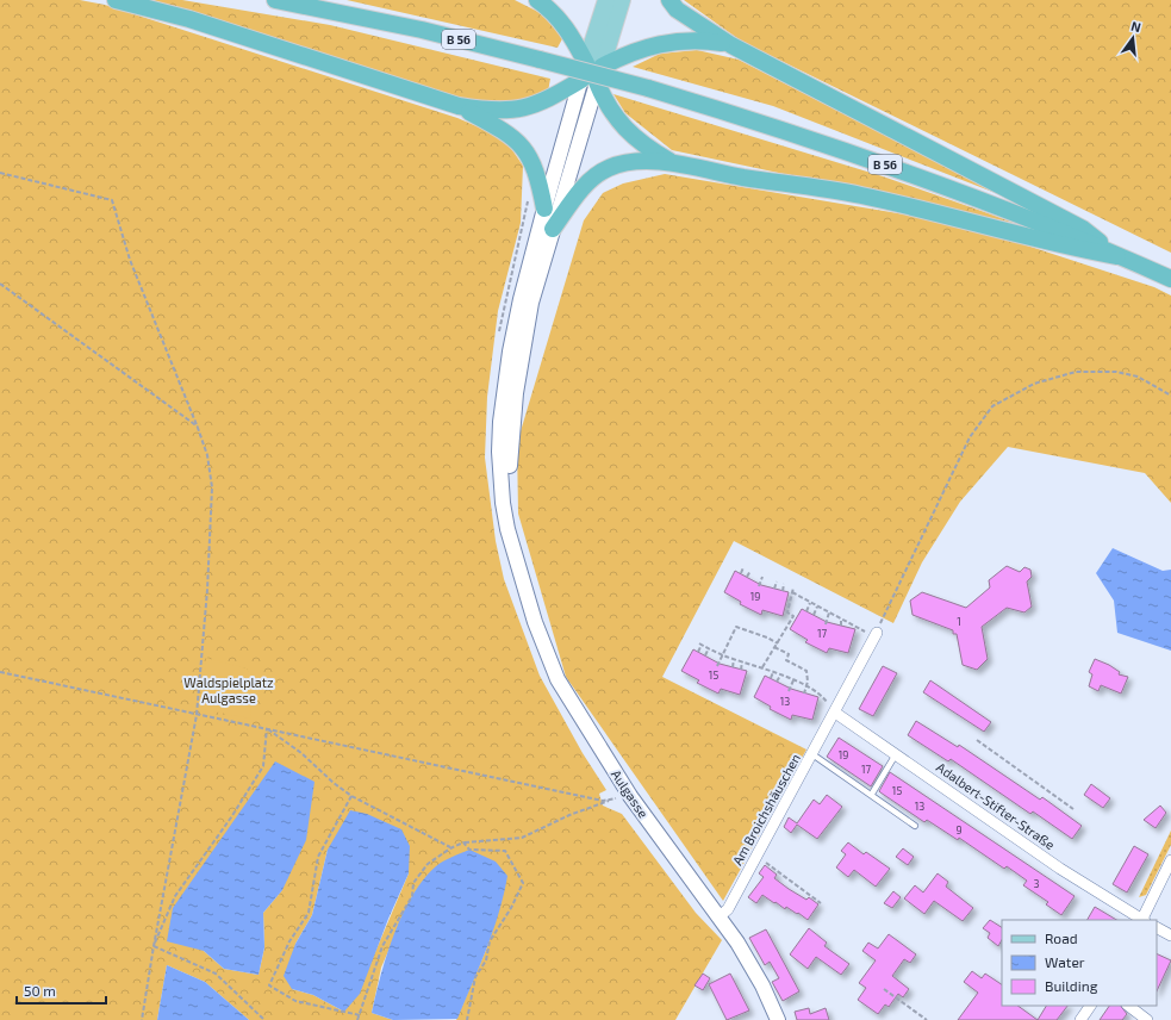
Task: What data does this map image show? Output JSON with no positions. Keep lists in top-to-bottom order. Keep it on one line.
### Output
{"streets":{"highway":["B 56"],"main road":["Aulgasse"],"street":["Adalbert-Stifter-Straße","Am Broichshäuschen"]},"crossings":[["Aulgasse","Am Broichshäuschen"],["Adalbert-Stifter-Straße","Am Broichshäuschen"]],"parks":["Waldspielplatz Aulgasse"],"house_numbers":["19","1","17","15","13","19","17","15","13","9","3"],"legend":["Road","Water","Building"],"scale_bar":"50 m","north":"top"}
